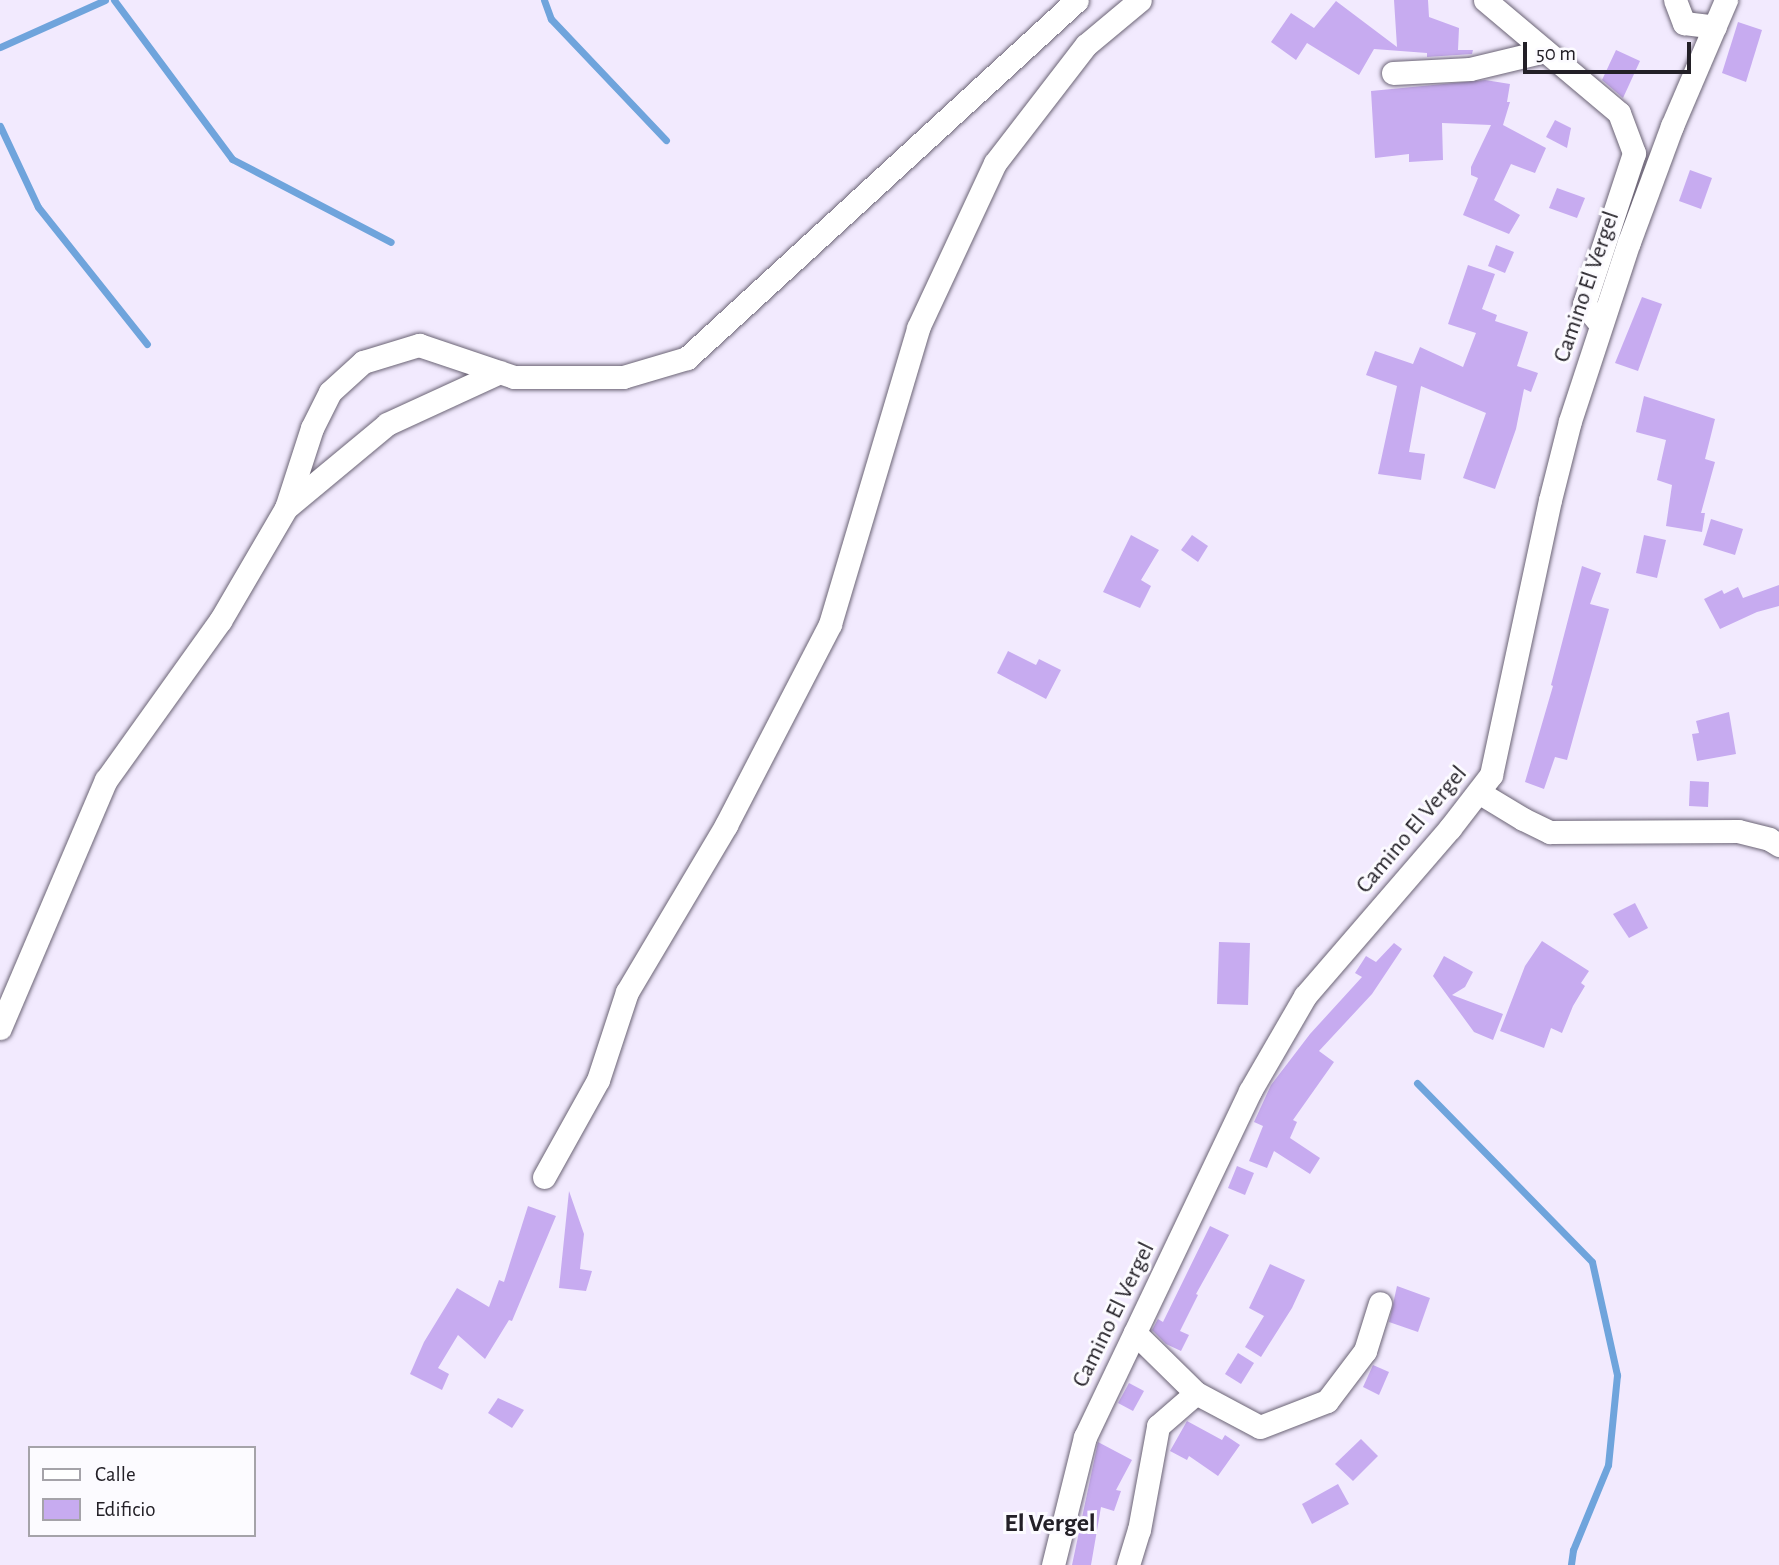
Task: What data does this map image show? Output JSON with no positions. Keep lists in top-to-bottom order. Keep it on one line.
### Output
{"streets":{"street":["Camino El Vergel"]},"districts":["El Vergel"],"legend":["Calle","Edificio"],"scale_bar":"50 m"}
